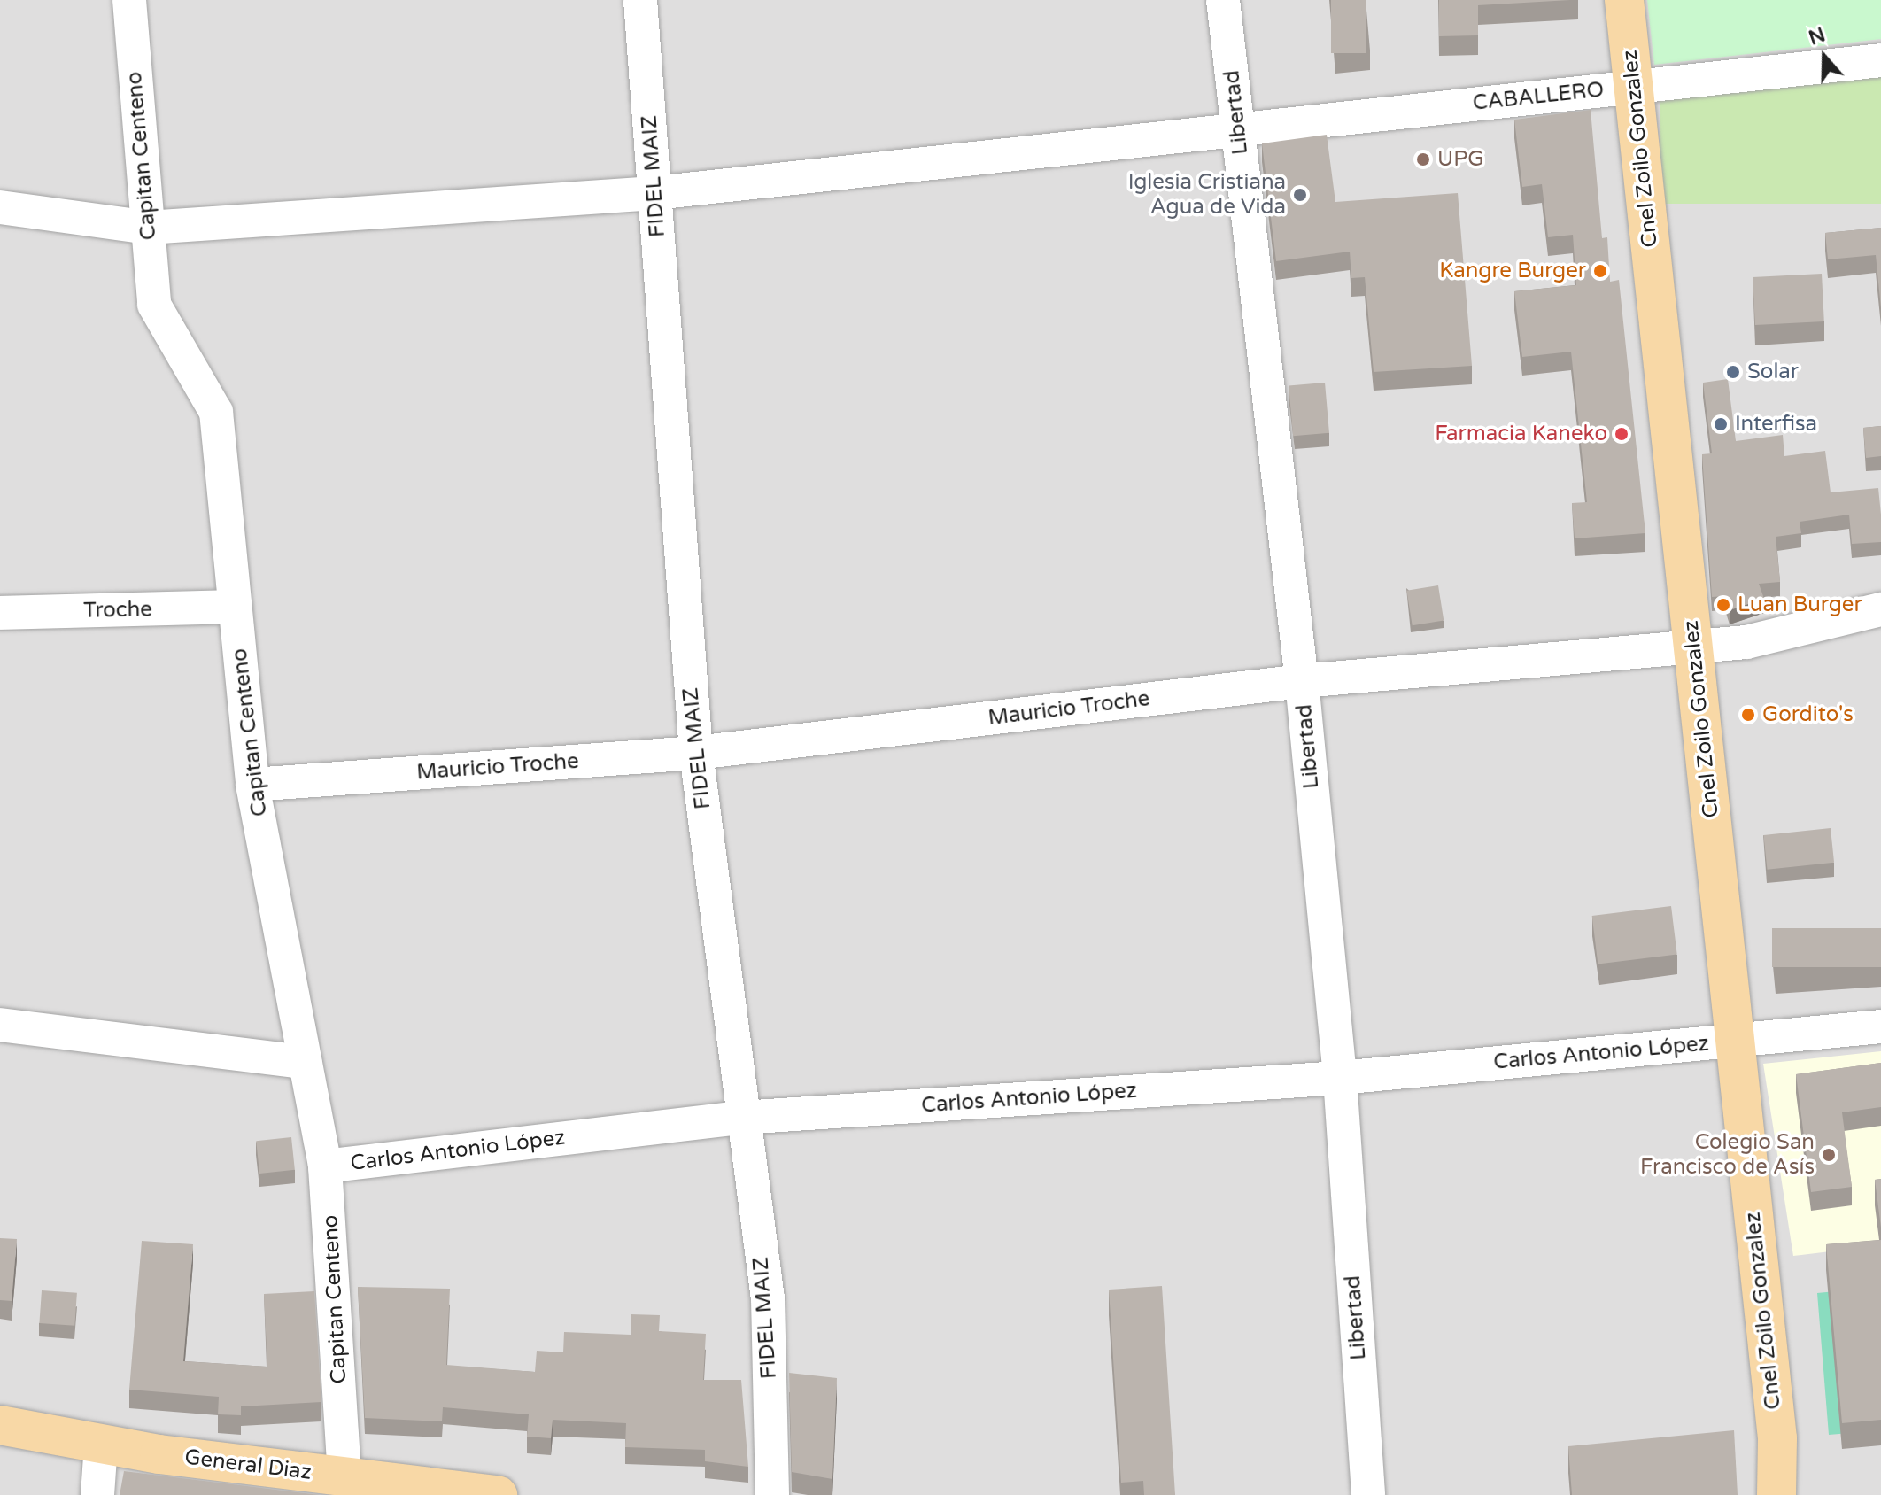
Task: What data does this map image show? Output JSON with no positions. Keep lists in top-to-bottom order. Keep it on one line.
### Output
{"streets":{"main road":["Cnel Zoilo Gonzalez","General Diaz"],"street":["CABALLERO","Libertad","Capitan Centeno","FIDEL MAIZ","Troche","Mauricio Troche","Carlos Antonio López"]},"crossings":[["CABALLERO","Libertad"],["CABALLERO","Cnel Zoilo Gonzalez"],["CABALLERO","Capitan Centeno"],["CABALLERO","FIDEL MAIZ"],["Libertad","Mauricio Troche"],["Libertad","Carlos Antonio López"],["Cnel Zoilo Gonzalez","Mauricio Troche"],["Cnel Zoilo Gonzalez","Carlos Antonio López"],["Capitan Centeno","Troche"],["Capitan Centeno","Mauricio Troche"],["Capitan Centeno","Carlos Antonio López"],["Capitan Centeno","General Diaz"],["FIDEL MAIZ","Mauricio Troche"],["FIDEL MAIZ","Carlos Antonio López"]],"places":["UPG","Iglesia Cristiana Agua de Vida","Kangre Burger","Solar","Interfisa","Farmacia Kaneko","Luan Burger","Gordito's","Colegio San Francisco de Asís"],"north":"top"}
